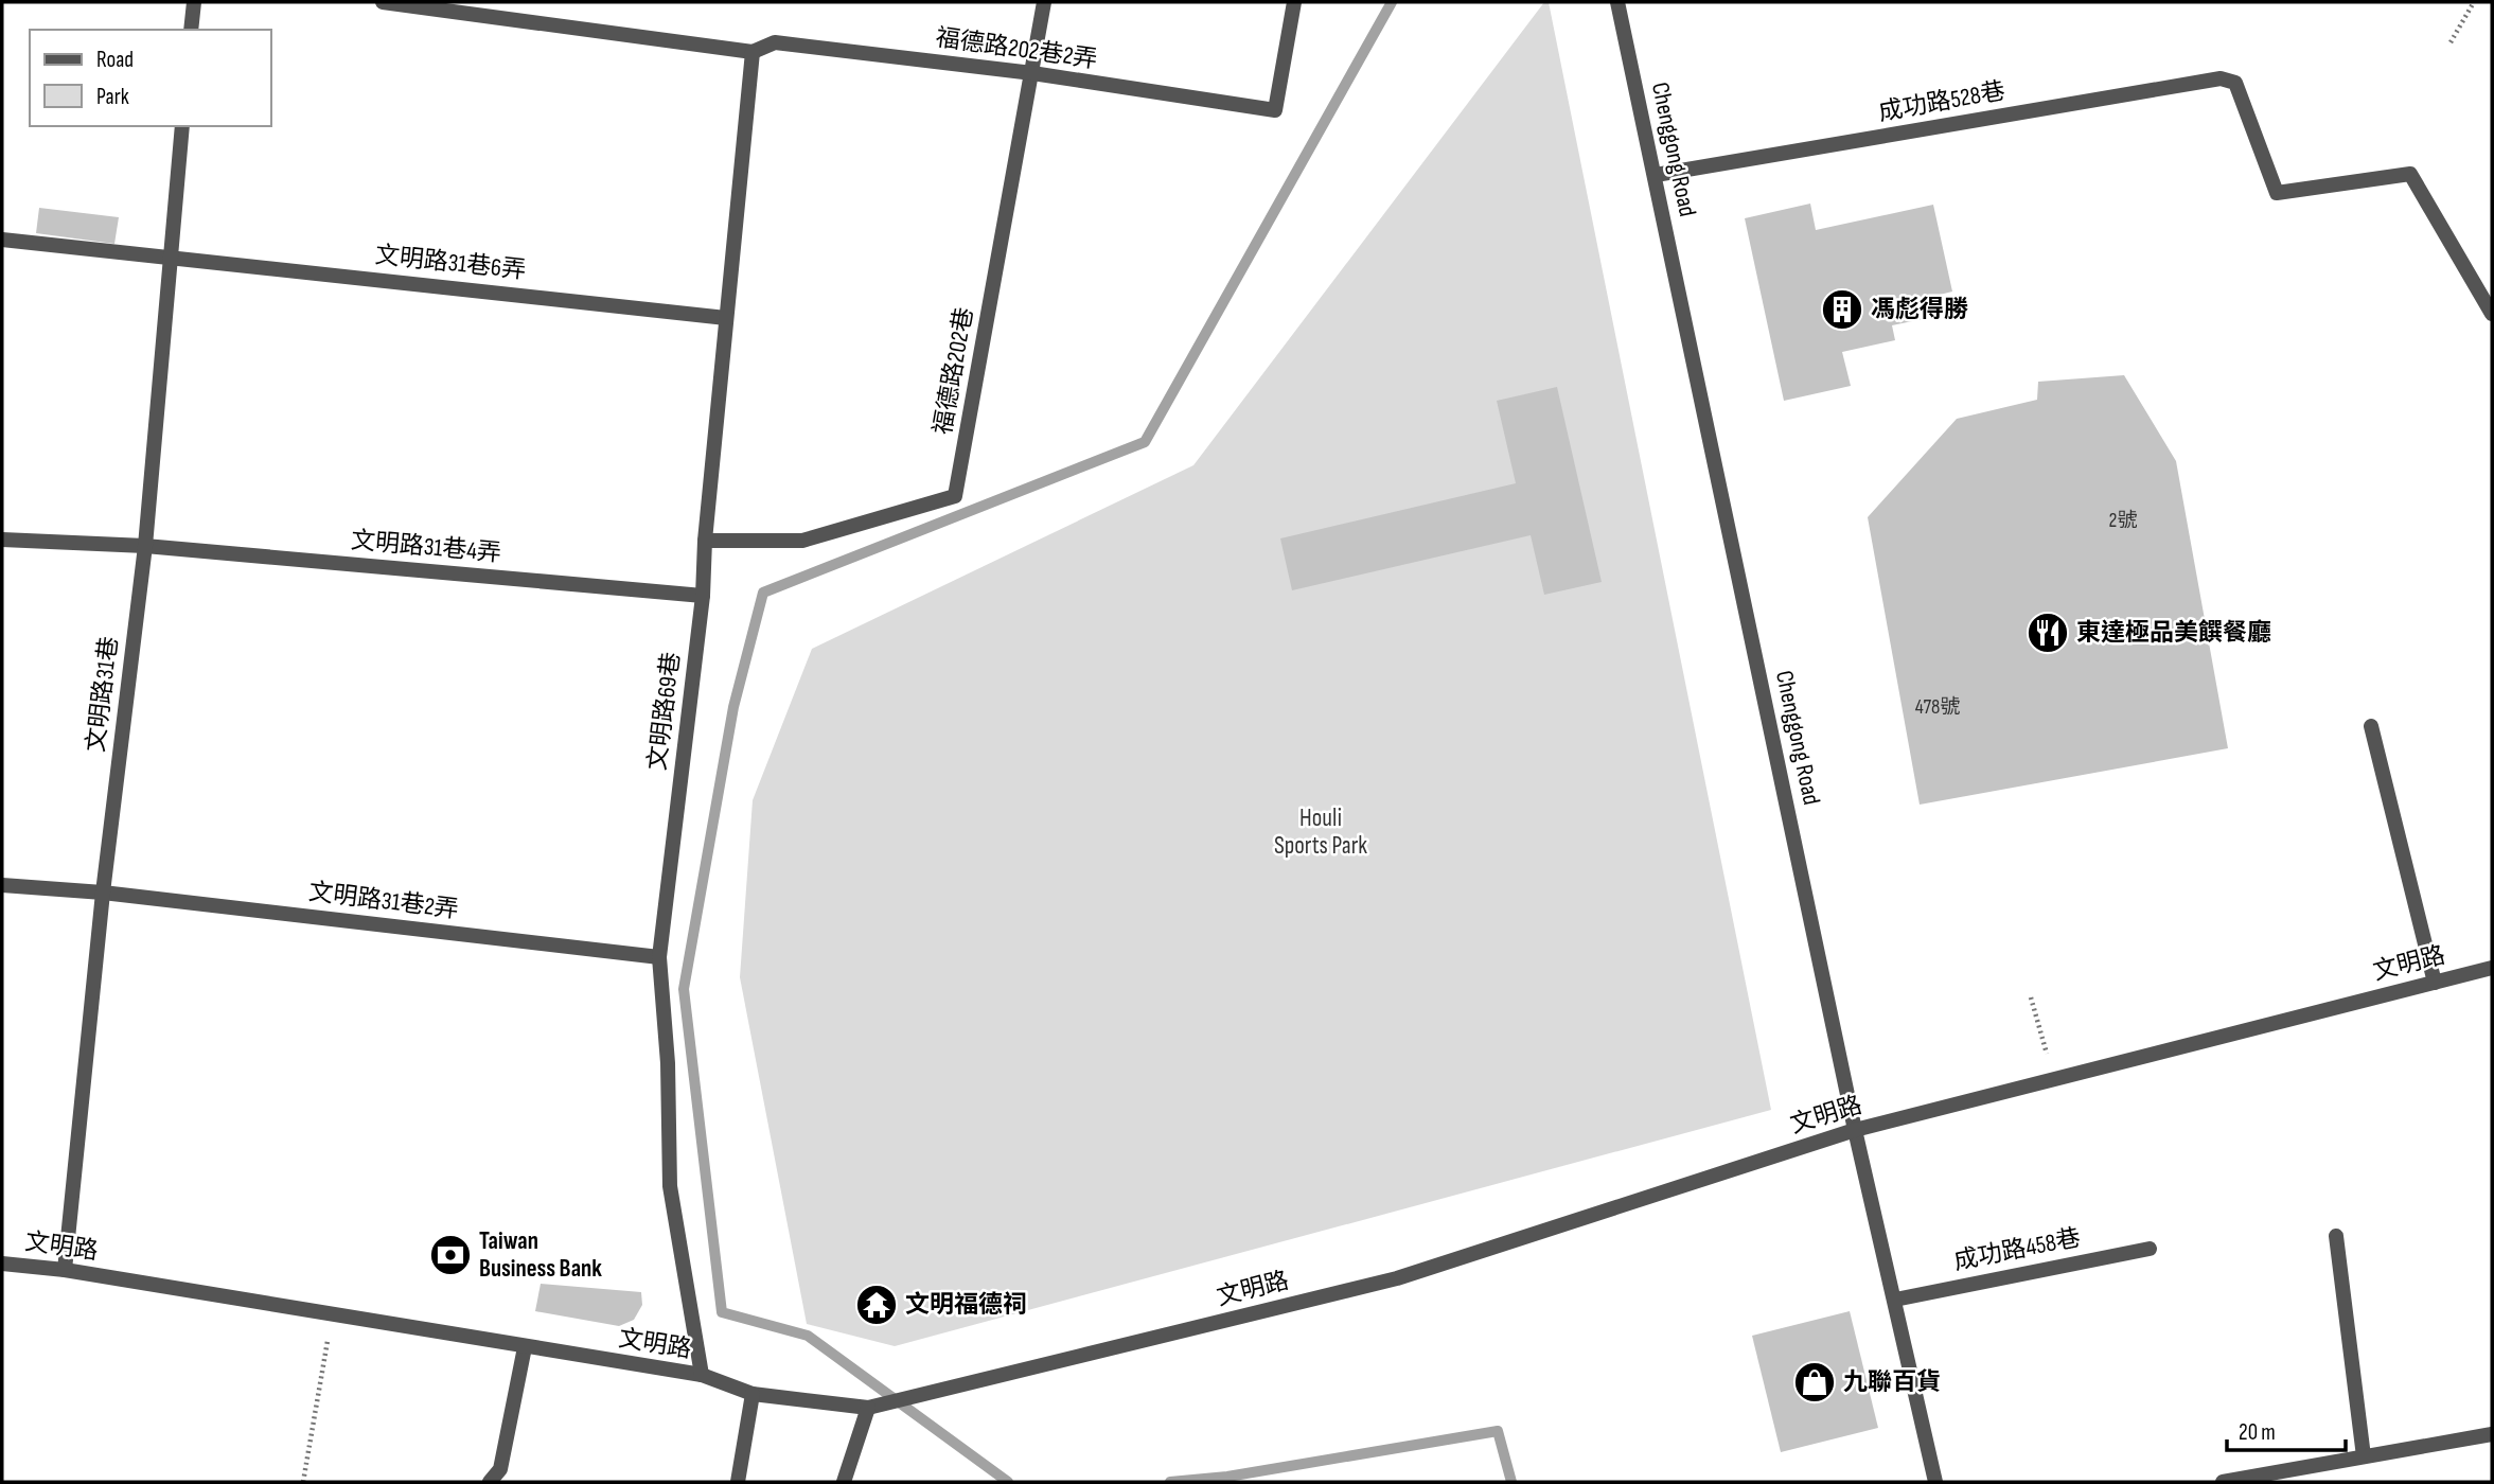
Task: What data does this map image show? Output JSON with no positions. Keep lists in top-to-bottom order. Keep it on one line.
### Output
{"streets":{"street":["福德路202巷2弄","成功路528巷","Chenggong Road","文明路31巷6弄","福德路202巷","文明路31巷4弄","文明路31巷","文明路69巷","文明路31巷2弄","文明路","成功路458巷"]},"crossings":[["福德路202巷2弄","福德路202巷"],["福德路202巷2弄","文明路69巷"],["成功路528巷","Chenggong Road"],["Chenggong Road","文明路"],["Chenggong Road","成功路458巷"],["文明路31巷6弄","文明路31巷"],["文明路31巷6弄","文明路69巷"],["福德路202巷","文明路69巷"],["文明路31巷4弄","文明路31巷"],["文明路31巷4弄","文明路69巷"],["文明路31巷","文明路31巷2弄"],["文明路31巷","文明路"],["文明路69巷","文明路31巷2弄"],["文明路69巷","文明路"]],"parks":["Houli Sports Park"],"places":{"building":["馮彪得勝"],"restaurant":["東達極品美饌餐廳"],"bank":["Taiwan Business Bank"],"temple":["文明福德祠"],"shop":["九聯百貨"]},"house_numbers":["2號","478號"],"legend":["Road","Park"],"scale_bar":"20 m"}
